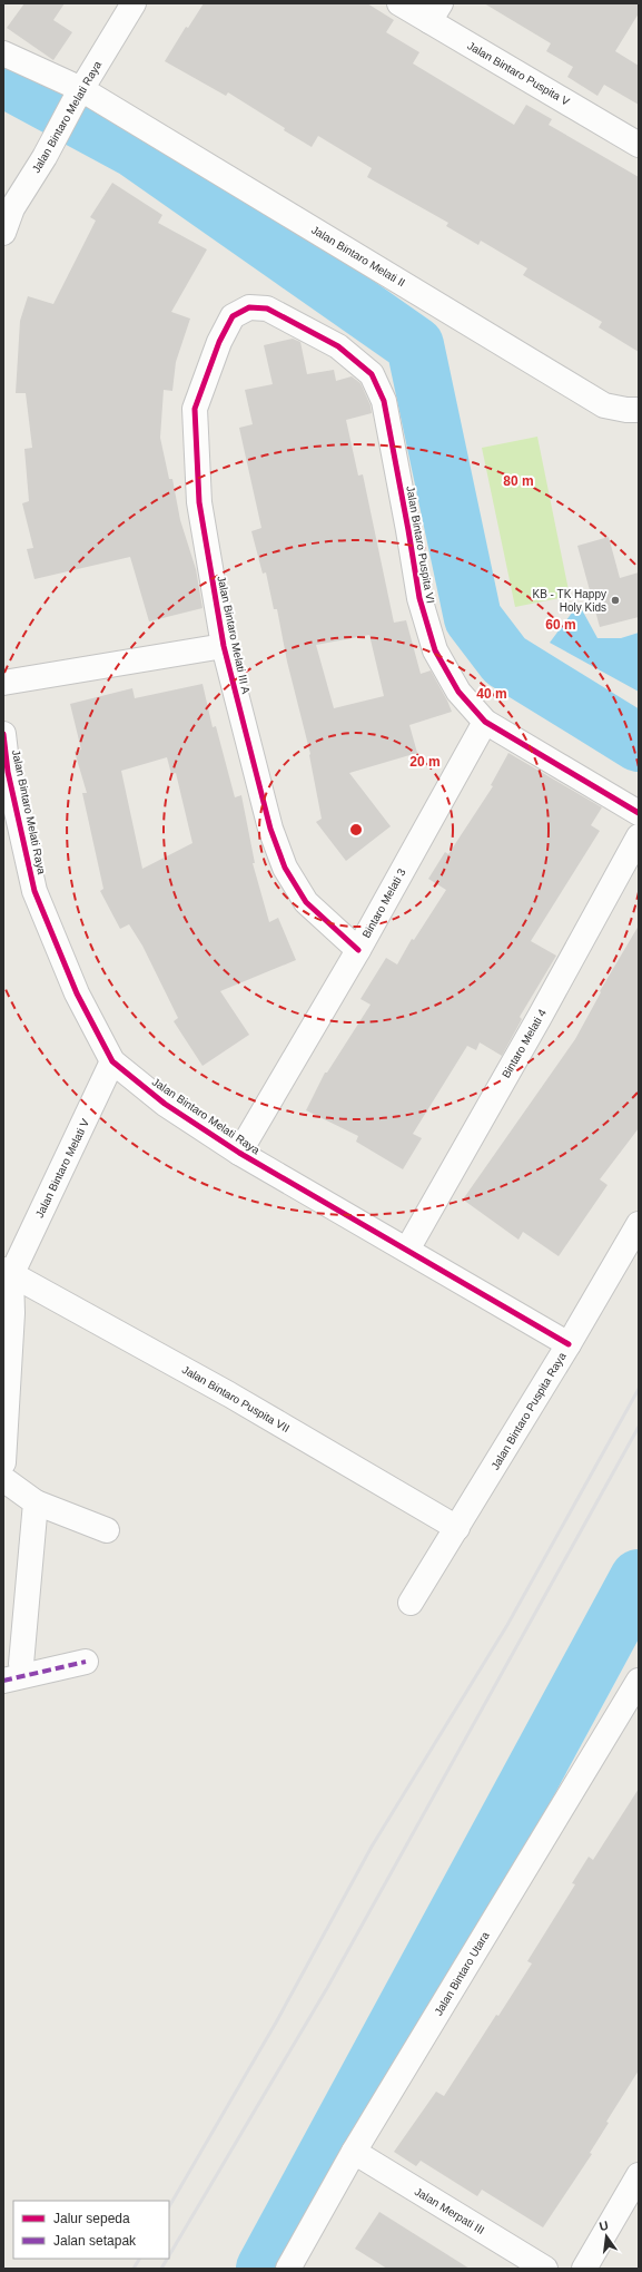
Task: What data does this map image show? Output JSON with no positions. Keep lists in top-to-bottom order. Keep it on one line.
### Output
{"streets":{"street":["Jalan Bintaro Puspita V","Jalan Bintaro Melati Raya","Jalan Bintaro Melati II","Jalan Bintaro Puspita VI","Jalan Bintaro Melati III A","Bintaro Melati 3","Bintaro Melati 4","Jalan Bintaro Melati V","Jalan Bintaro Puspita VII","Jalan Bintaro Puspita Raya","Jalan Bintaro Utara","Jalan Merpati III"]},"crossings":[["Jalan Bintaro Melati Raya","Jalan Bintaro Melati II"],["Jalan Bintaro Melati Raya","Bintaro Melati 3"],["Jalan Bintaro Melati Raya","Bintaro Melati 4"],["Jalan Bintaro Melati Raya","Jalan Bintaro Melati V"],["Jalan Bintaro Melati Raya","Jalan Bintaro Puspita Raya"],["Jalan Bintaro Puspita VI","Jalan Bintaro Melati III A"],["Jalan Bintaro Puspita VI","Bintaro Melati 3"],["Jalan Bintaro Melati III A","Bintaro Melati 3"],["Jalan Bintaro Melati V","Jalan Bintaro Puspita VII"],["Jalan Bintaro Puspita VII","Jalan Bintaro Puspita Raya"],["Jalan Bintaro Utara","Jalan Merpati III"]],"places":["KB - TK Happy Holy Kids"],"legend":["Jalur sepeda","Jalan setapak"],"north":"top","rings":["80 m","60 m","40 m","20 m"]}
